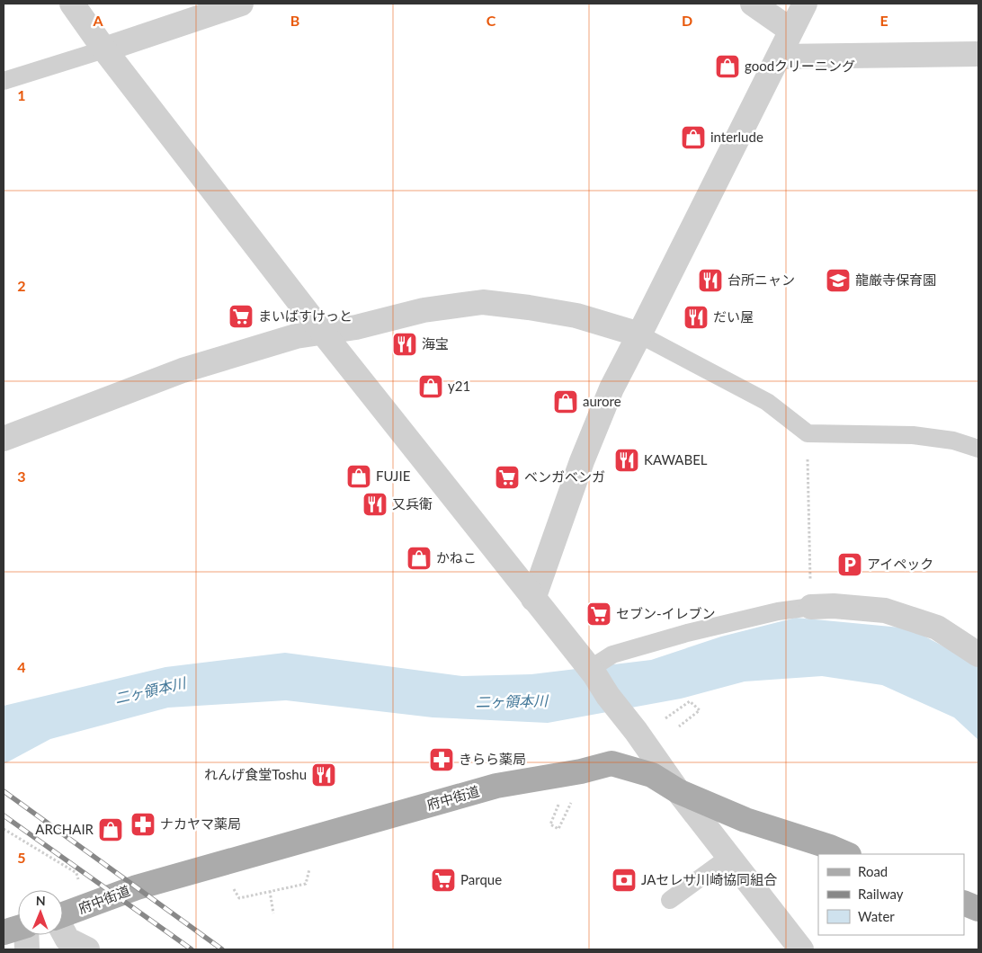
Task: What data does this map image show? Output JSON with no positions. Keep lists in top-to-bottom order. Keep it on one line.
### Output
{"streets":{"main road":["府中街道"]},"water":["二ヶ領本川"],"places":{"shop":["goodクリーニング","interlude","y21","aurore","FUJIE","かねこ","ARCHAIR"],"restaurant":["台所ニャン","だい屋","海宝","KAWABEL","又兵衛","れんげ食堂Toshu"],"school or university":["龍厳寺保育園"],"supermarket":["まいばすけっと","ベンガベンガ","セブン-イレブン","Parque"],"parking":["アイペック"],"pharmacy":["きらら薬局","ナカヤマ薬局"],"bank":["JAセレサ川崎協同組合"]},"legend":["Road","Railway","Water"],"north":"top","grid":{"columns":["A","B","C","D","E"],"rows":["1","2","3","4","5"]}}
